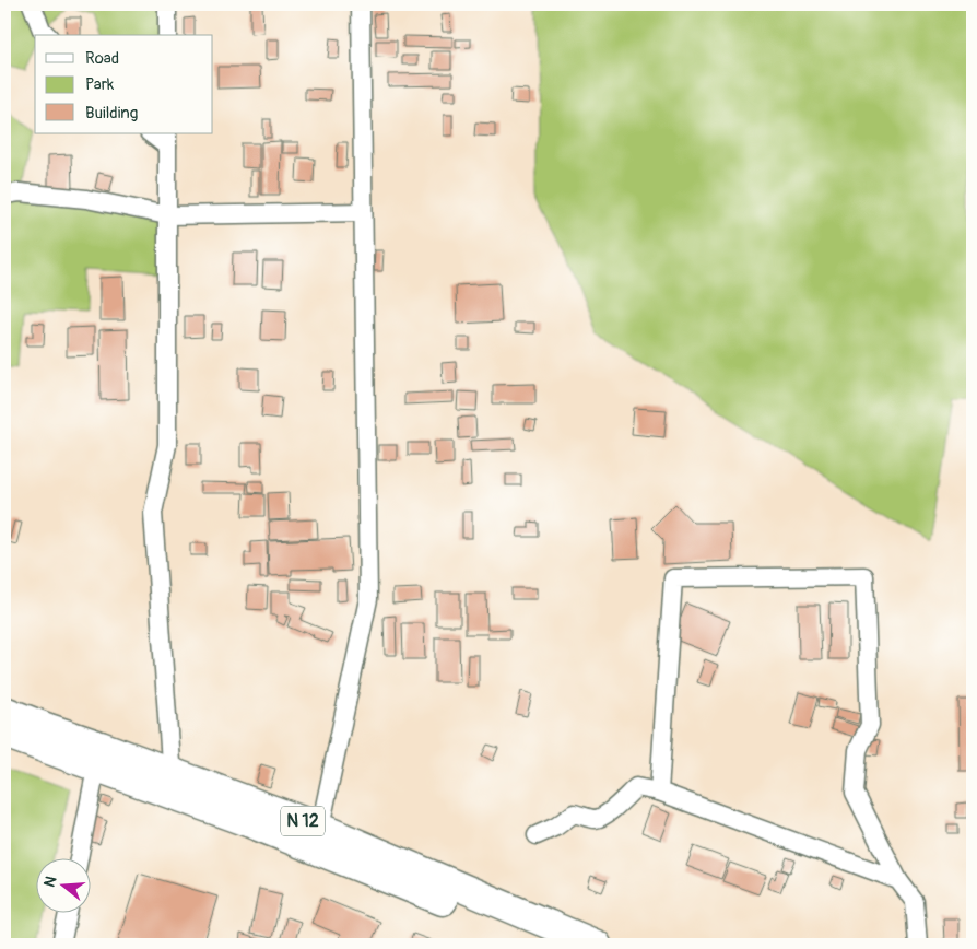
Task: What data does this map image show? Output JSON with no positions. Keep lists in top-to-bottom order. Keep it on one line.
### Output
{"streets":{"main road":["N 12"]},"legend":["Road","Park","Building"],"north":"left"}
